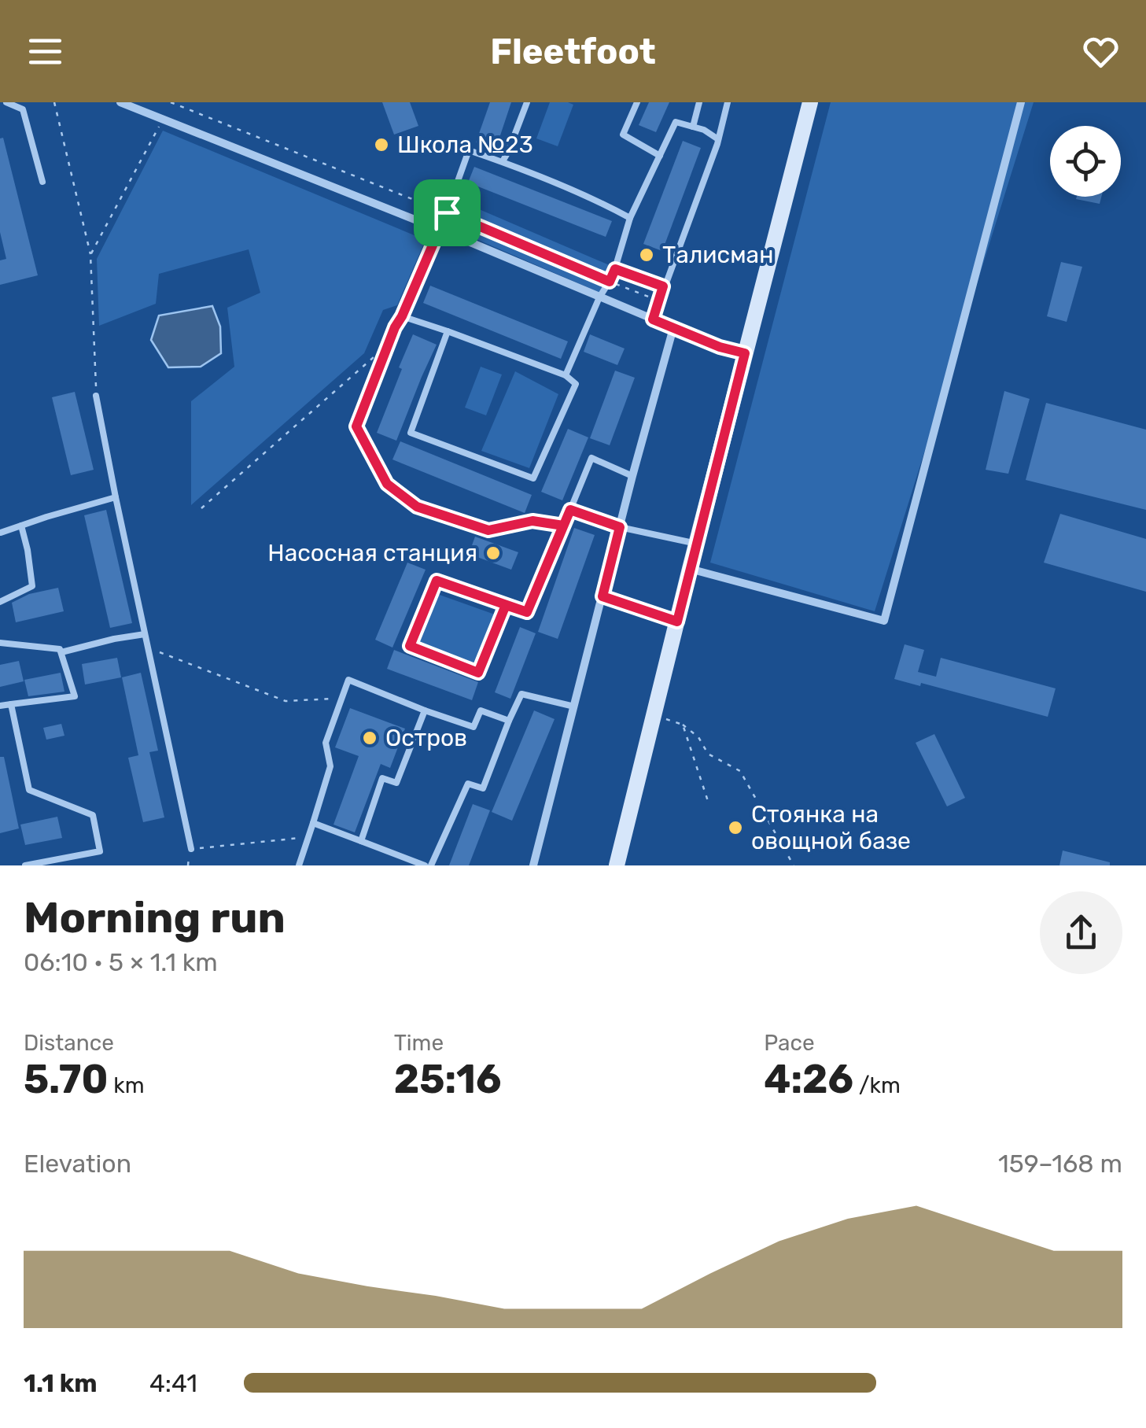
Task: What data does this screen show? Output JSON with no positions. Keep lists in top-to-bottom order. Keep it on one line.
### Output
{"places":["Школа №23","Талисман","Насосная станция","Остров","Стоянка на овощной базе"],"page":{"header":"Fleetfoot","heading":["Morning run","06:10 · 5 × 1.1 km"],"stats":[["Distance","5.70 km"],["Time","25:16"],["Pace","4:26 /km"]],"chart":["Elevation","159–168 m"],"list":[{"name":"1.1 km","note":"4:41"}]}}
